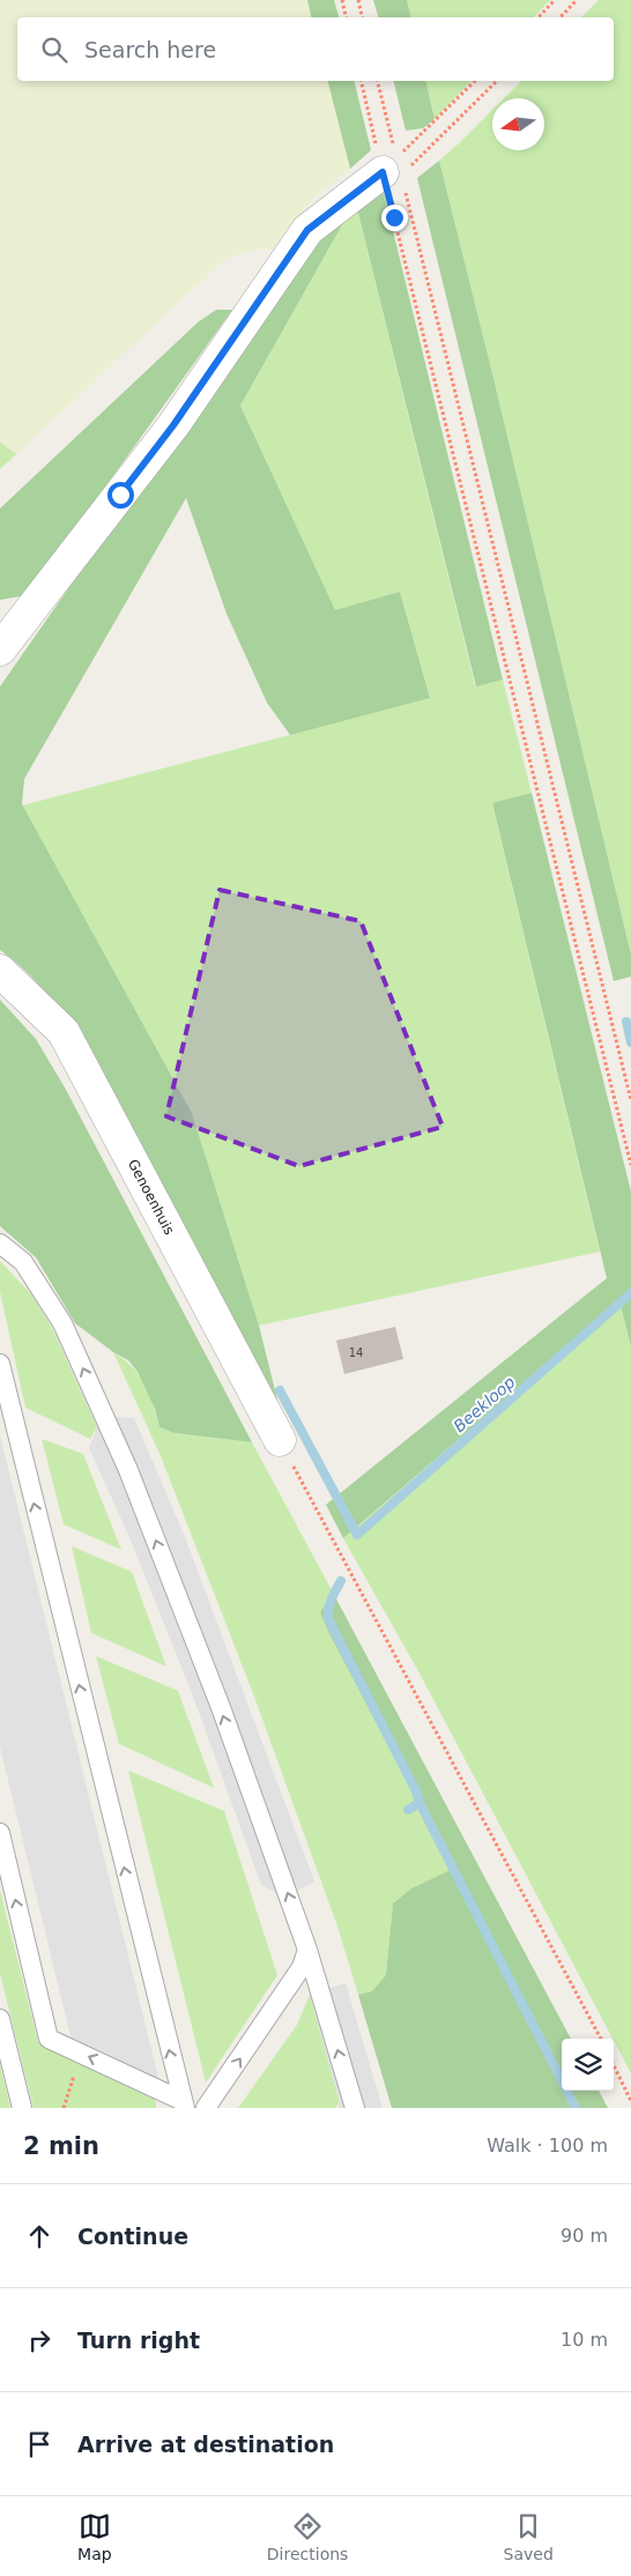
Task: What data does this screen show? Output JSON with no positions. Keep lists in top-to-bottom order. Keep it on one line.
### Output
{"streets":{"street":["Genoenhuis"]},"water":["Beekloop"],"house_numbers":["14"],"north":"left","page":{"search":"Search here","heading":["2 min","Walk · 100 m"],"list":[["Continue","90 m"],["Turn right","10 m"],"Arrive at destination"],"nav":["Map","Directions","Saved"]}}
